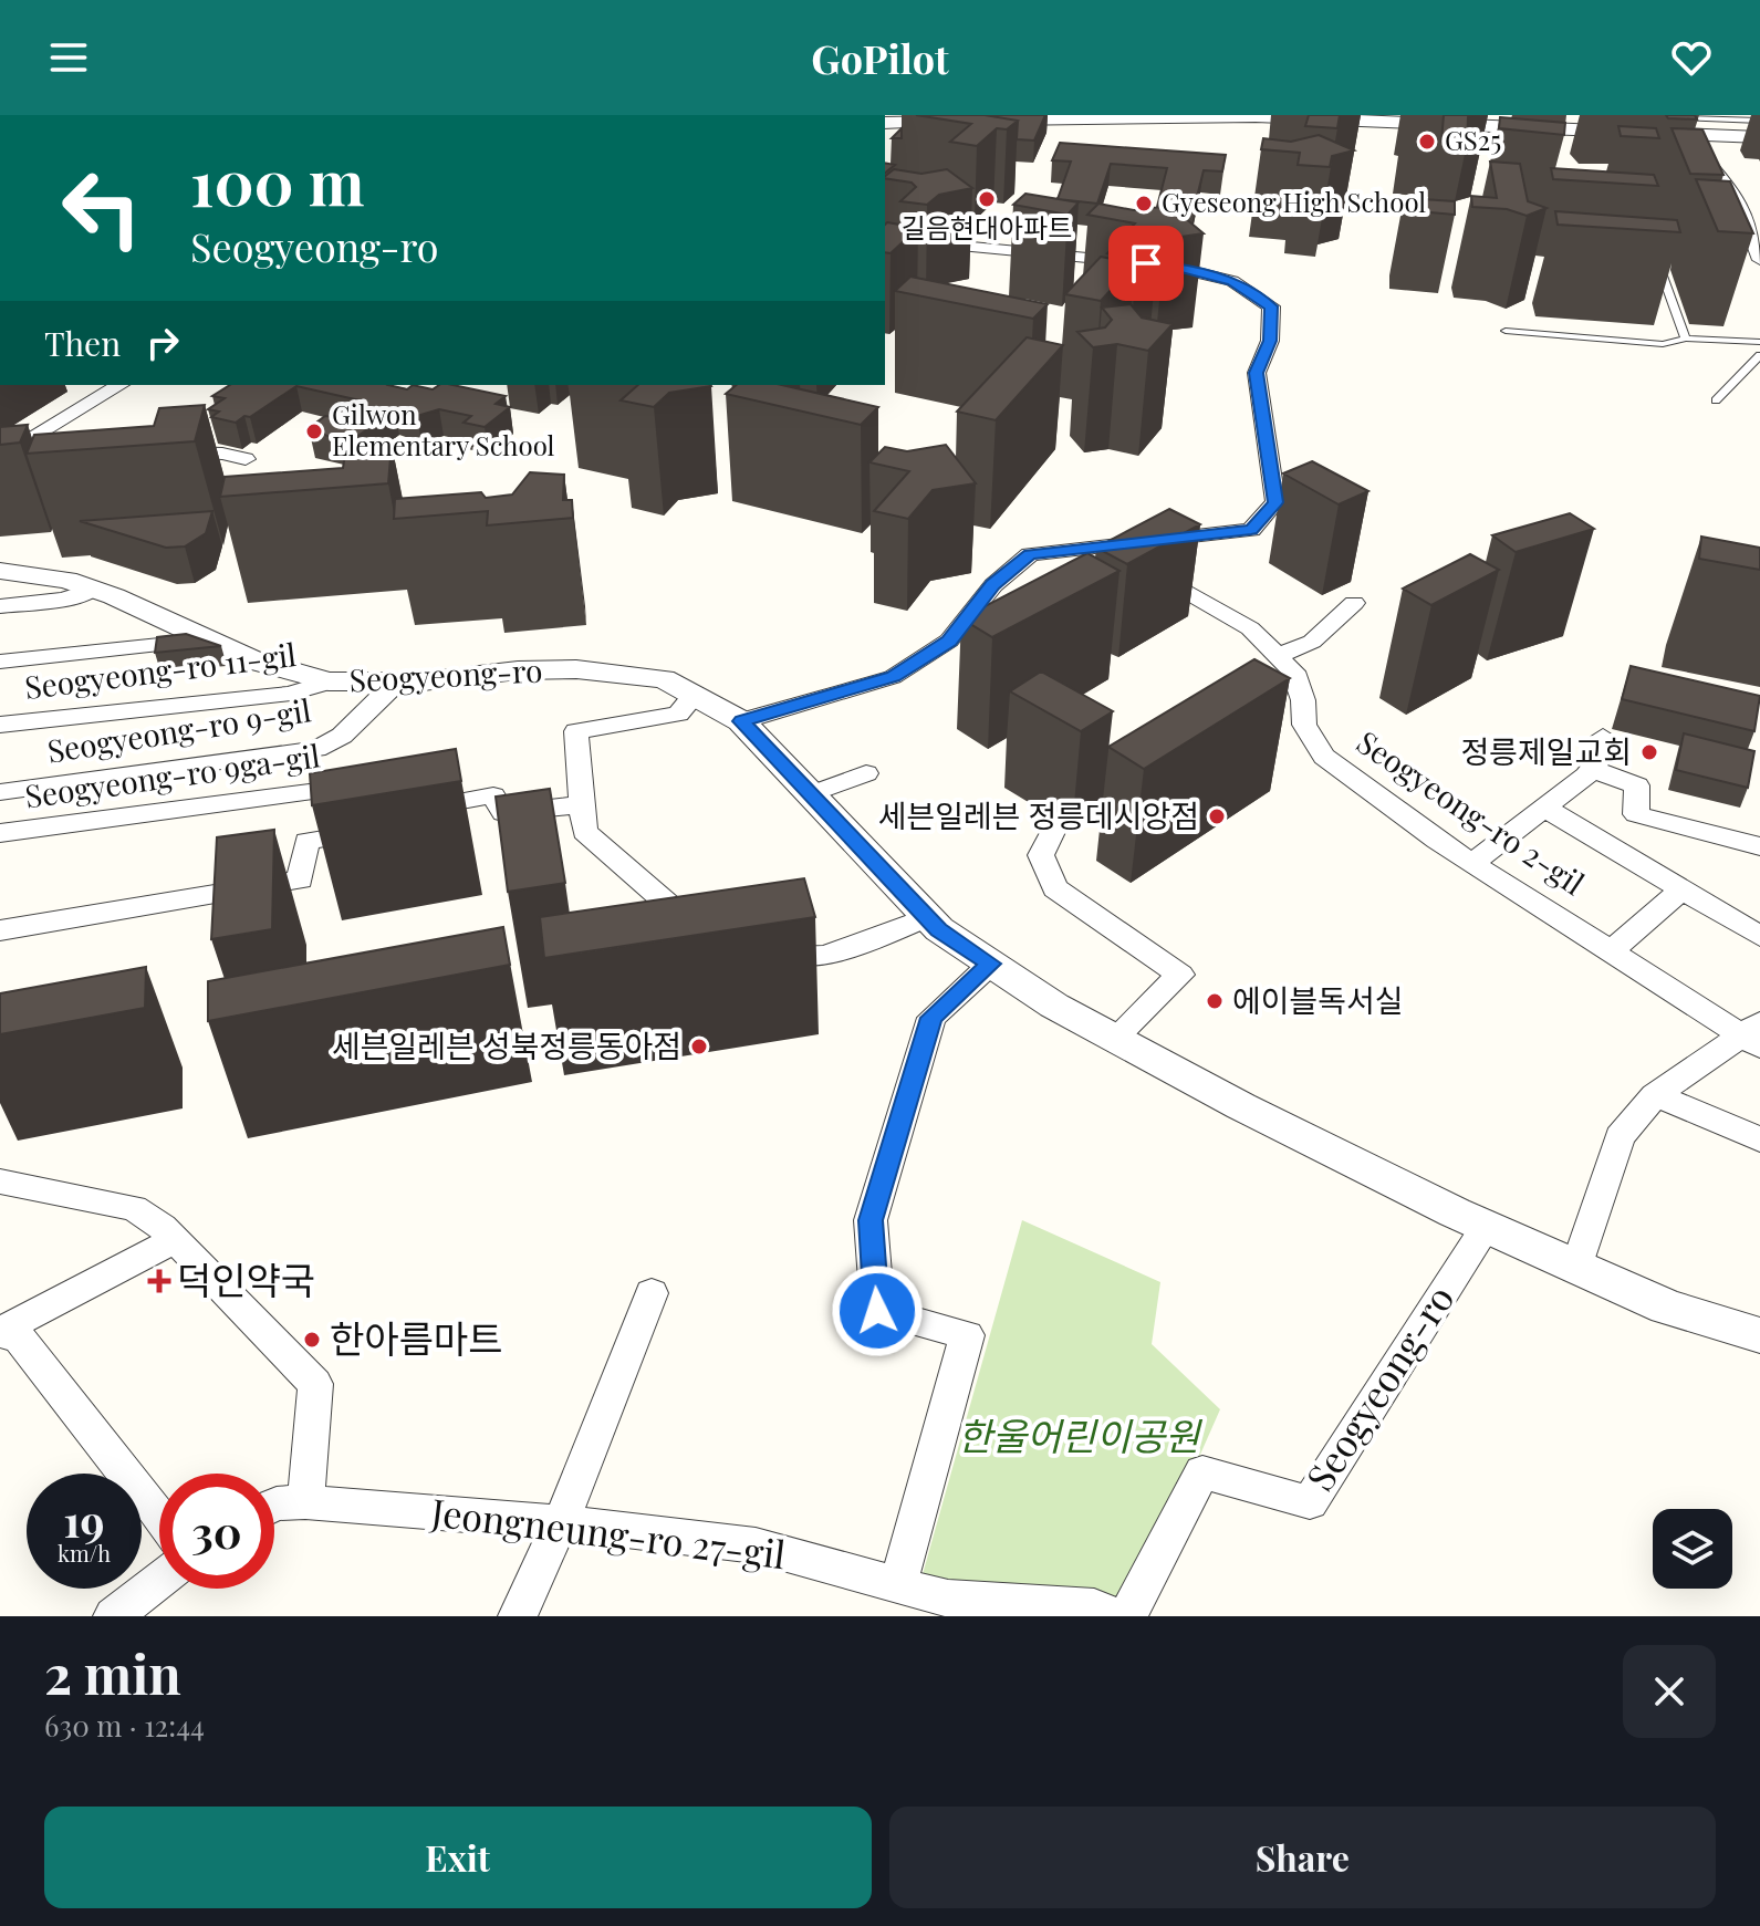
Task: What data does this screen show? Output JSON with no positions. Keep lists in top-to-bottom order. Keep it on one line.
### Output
{"streets":{"street":["Seogyeong-ro 11-gil","Seogyeong-ro","Seogyeong-ro 9-gil","Seogyeong-ro 9ga-gil","Seogyeong-ro 2-gil","Jeongneung-ro 27-gil"]},"crossings":[["Seogyeong-ro 11-gil","Seogyeong-ro"],["Seogyeong-ro","Seogyeong-ro 9-gil"]],"parks":["한울어린이공원"],"places":{"other":["GS25","길음현대아파트","Gyeseong High School","Gilwon Elementary School","정릉제일교회","세븐일레븐 정릉데시앙점","에이블독서실","세븐일레븐 성북정릉동아점","한아름마트"],"health":["덕인약국"]},"page":{"header":"GoPilot","turn":["100 m","Seogyeong-ro"],"then":"Then","speed":"19 km/h","limit":"30","heading":["2 min","630 m · 12:44"],"buttons":["Exit","Share"]}}
